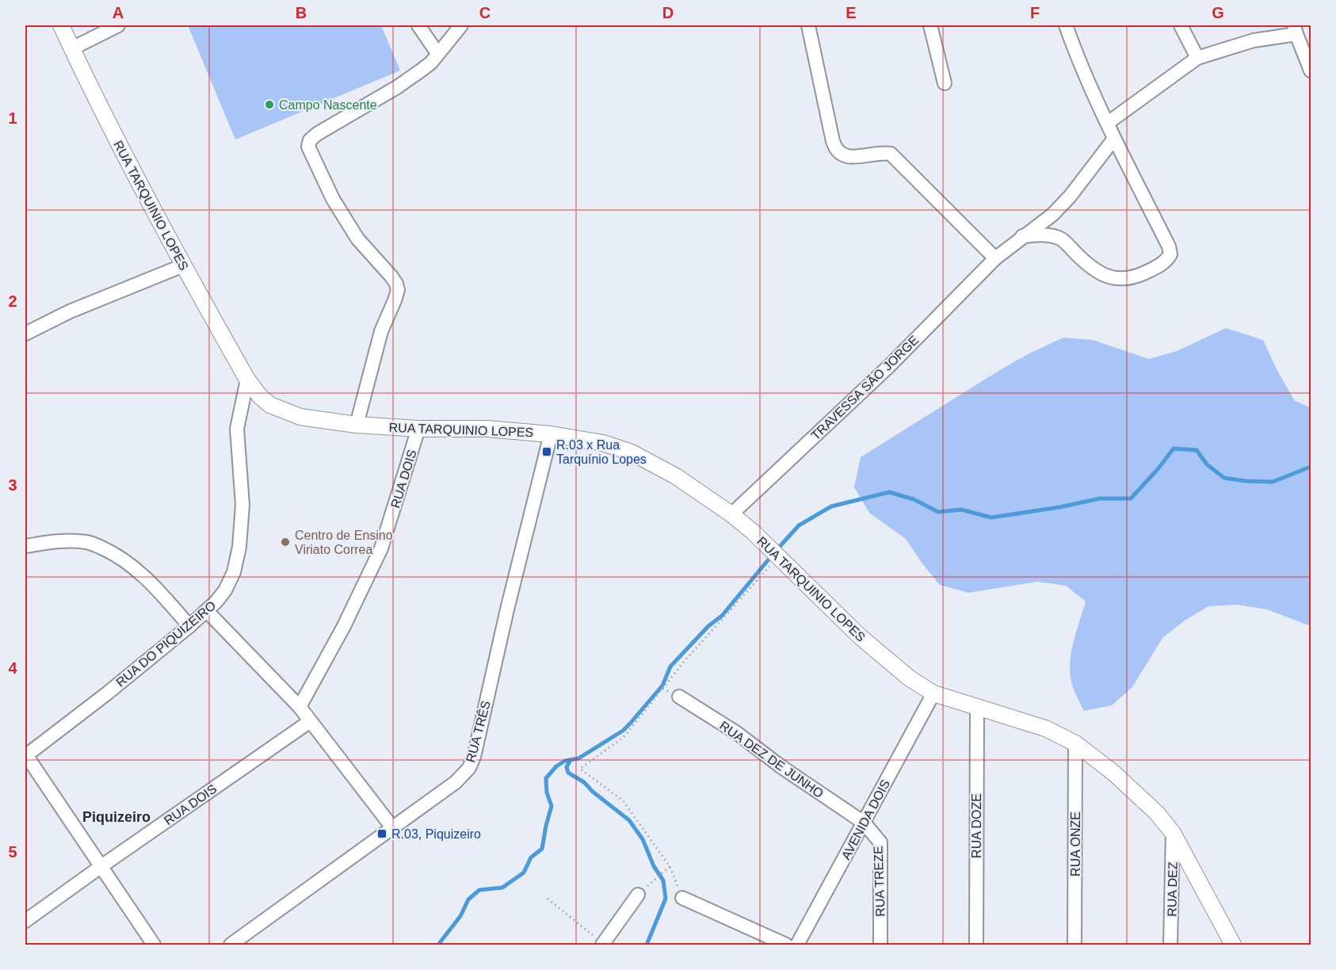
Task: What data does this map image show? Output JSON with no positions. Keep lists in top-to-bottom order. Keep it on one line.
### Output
{"streets":{"main road":["RUA TARQUINIO LOPES"],"street":["TRAVESSA SÃO JORGE","RUA DOIS","RUA DO PIQUIZEIRO","RUA TRÊS","RUA DEZ DE JUNHO","AVENIDA DOIS","RUA DOZE","RUA ONZE","RUA TREZE","RUA DEZ"]},"crossings":[["RUA TARQUINIO LOPES","TRAVESSA SÃO JORGE"],["RUA TARQUINIO LOPES","RUA DOIS"],["RUA TARQUINIO LOPES","RUA DO PIQUIZEIRO"],["RUA TARQUINIO LOPES","RUA TRÊS"],["RUA TARQUINIO LOPES","AVENIDA DOIS"],["RUA TARQUINIO LOPES","RUA DOZE"],["RUA TARQUINIO LOPES","RUA ONZE"],["RUA TARQUINIO LOPES","RUA DEZ"],["RUA DEZ DE JUNHO","AVENIDA DOIS"],["RUA DEZ DE JUNHO","RUA TREZE"],["AVENIDA DOIS","RUA TREZE"]],"districts":["Piquizeiro"],"places":{"other":["Campo Nascente","Centro de Ensino Viriato Correa"],"transit":["R.03 x Rua Tarquínio Lopes","R.03, Piquizeiro"]},"grid":{"columns":["A","B","C","D","E","F","G"],"rows":["1","2","3","4","5"]}}
